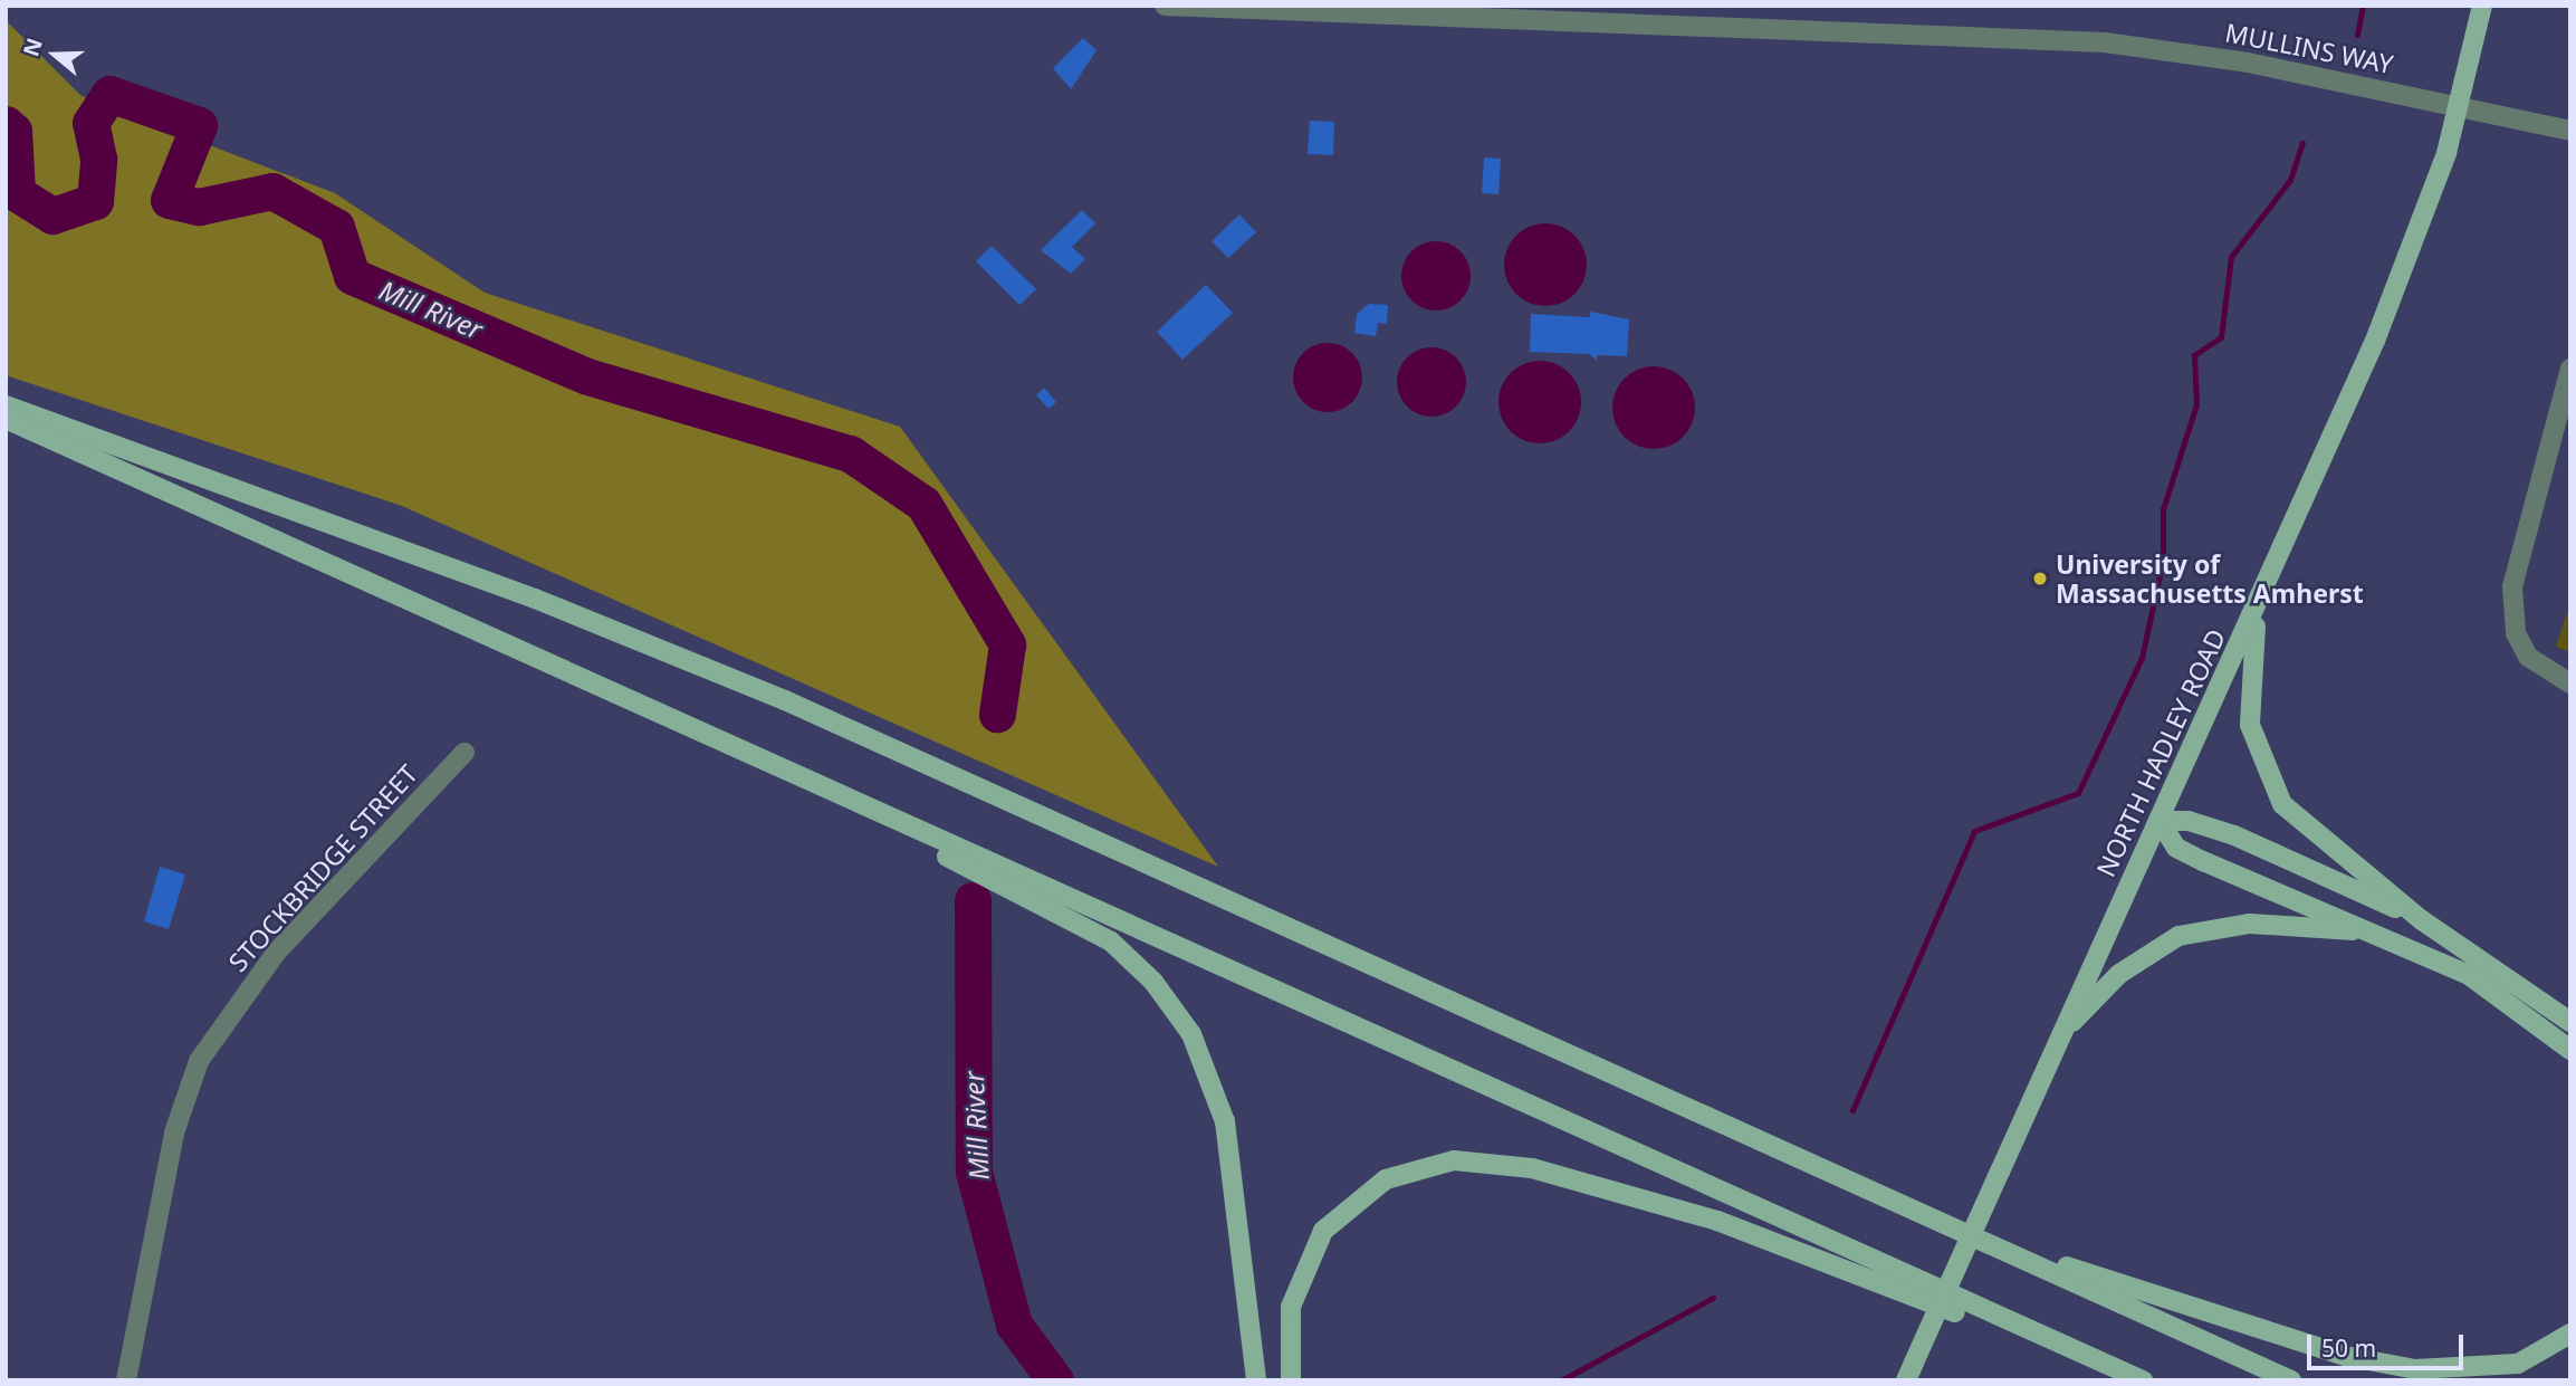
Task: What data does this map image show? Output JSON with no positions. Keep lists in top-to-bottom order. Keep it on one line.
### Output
{"streets":{"main road":["NORTH HADLEY ROAD"],"street":["MULLINS WAY","STOCKBRIDGE STREET"]},"crossings":[["MULLINS WAY","NORTH HADLEY ROAD"]],"water":["Mill River"],"places":["University of Massachusetts Amherst"],"scale_bar":"50 m","north":"left"}
